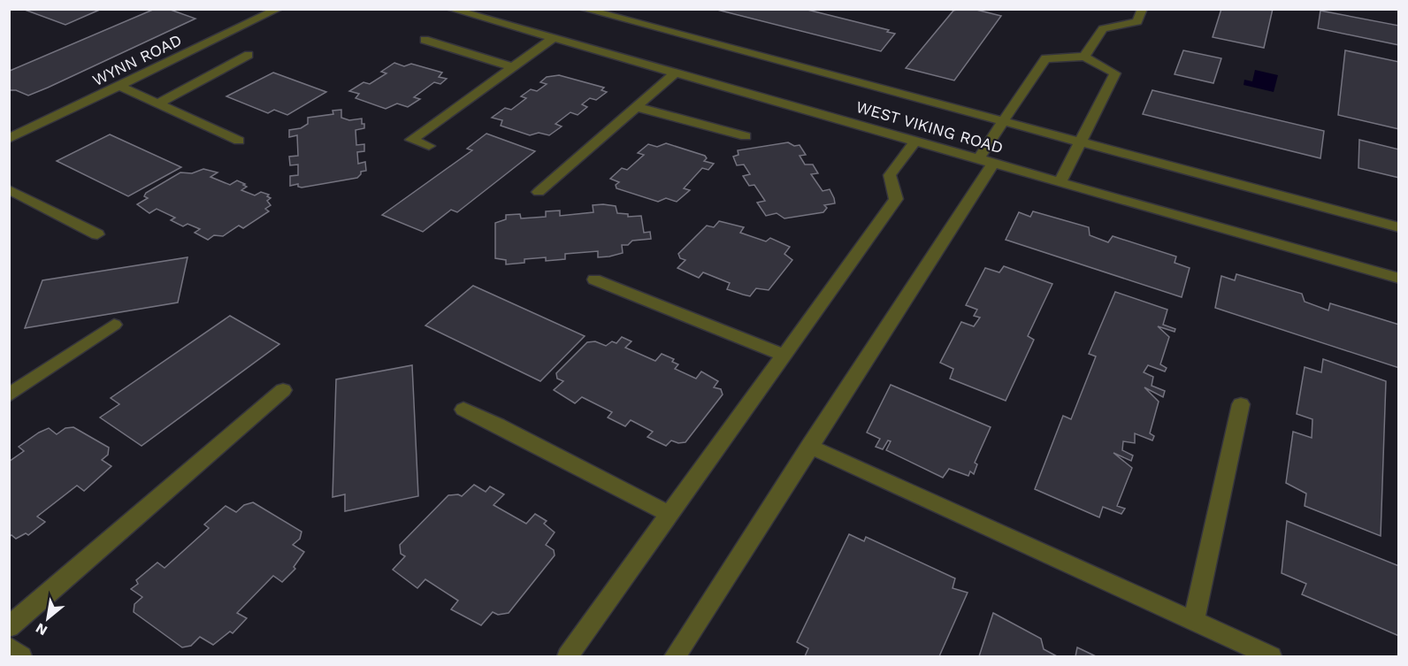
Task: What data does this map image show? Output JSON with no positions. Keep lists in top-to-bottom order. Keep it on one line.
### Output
{"streets":{"street":["WYNN ROAD","WEST VIKING ROAD"]},"north":"bottom left"}
